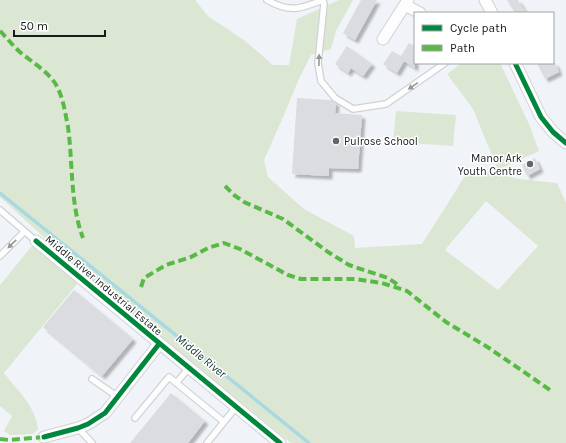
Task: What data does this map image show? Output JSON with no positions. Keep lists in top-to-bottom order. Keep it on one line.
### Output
{"streets":{"street":["Middle River Industrial Estate"]},"water":["Middle River"],"places":["Pulrose School","Manor Ark Youth Centre"],"legend":["Cycle path","Path"],"scale_bar":"50 m"}
